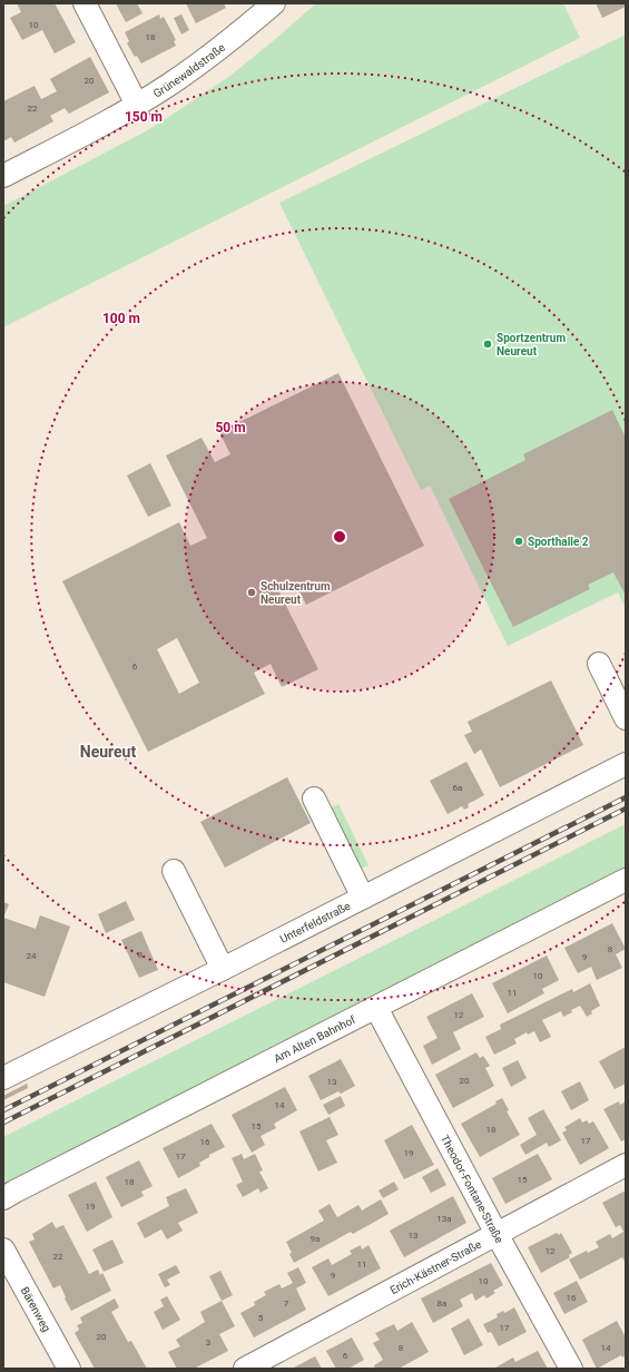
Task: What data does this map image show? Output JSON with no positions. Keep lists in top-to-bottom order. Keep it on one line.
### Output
{"streets":{"street":["Grünewaldstraße","Unterfeldstraße","Am Alten Bahnhof","Theodor-Fontane-Straße","Erich-Kästner-Straße","Bärenweg"]},"crossings":[["Am Alten Bahnhof","Theodor-Fontane-Straße"],["Theodor-Fontane-Straße","Erich-Kästner-Straße"]],"districts":["Neureut"],"places":["Sportzentrum Neureut","Sporthalle 2","Schulzentrum Neureut"],"house_numbers":["10","18","20","22","6","6a","8","8","24","9","10","11","12","20","13","14","15","18","17","16","19","17","15","18","19","13a","13","9a","12","22","11","9","10","16","7","8a","5","17","20","3","8","14","6"],"rings":["150 m","100 m","50 m"]}
